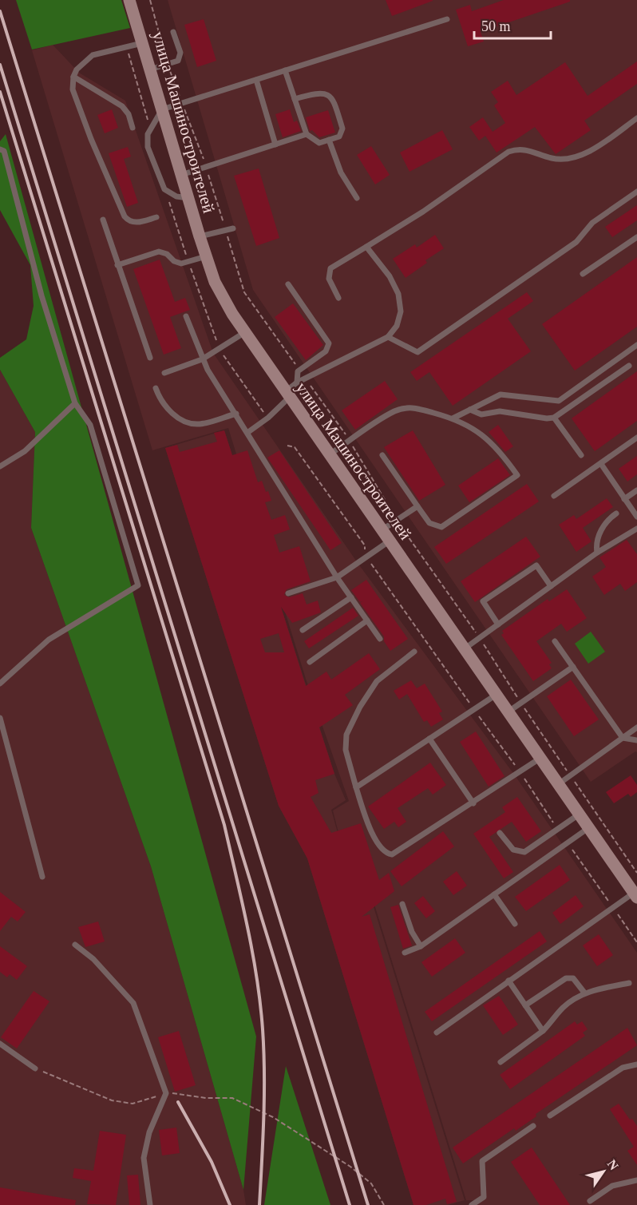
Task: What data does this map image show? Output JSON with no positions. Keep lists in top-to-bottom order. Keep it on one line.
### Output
{"streets":{"main road":["улица Машиностроителей"]},"scale_bar":"50 m","north":"top right"}
